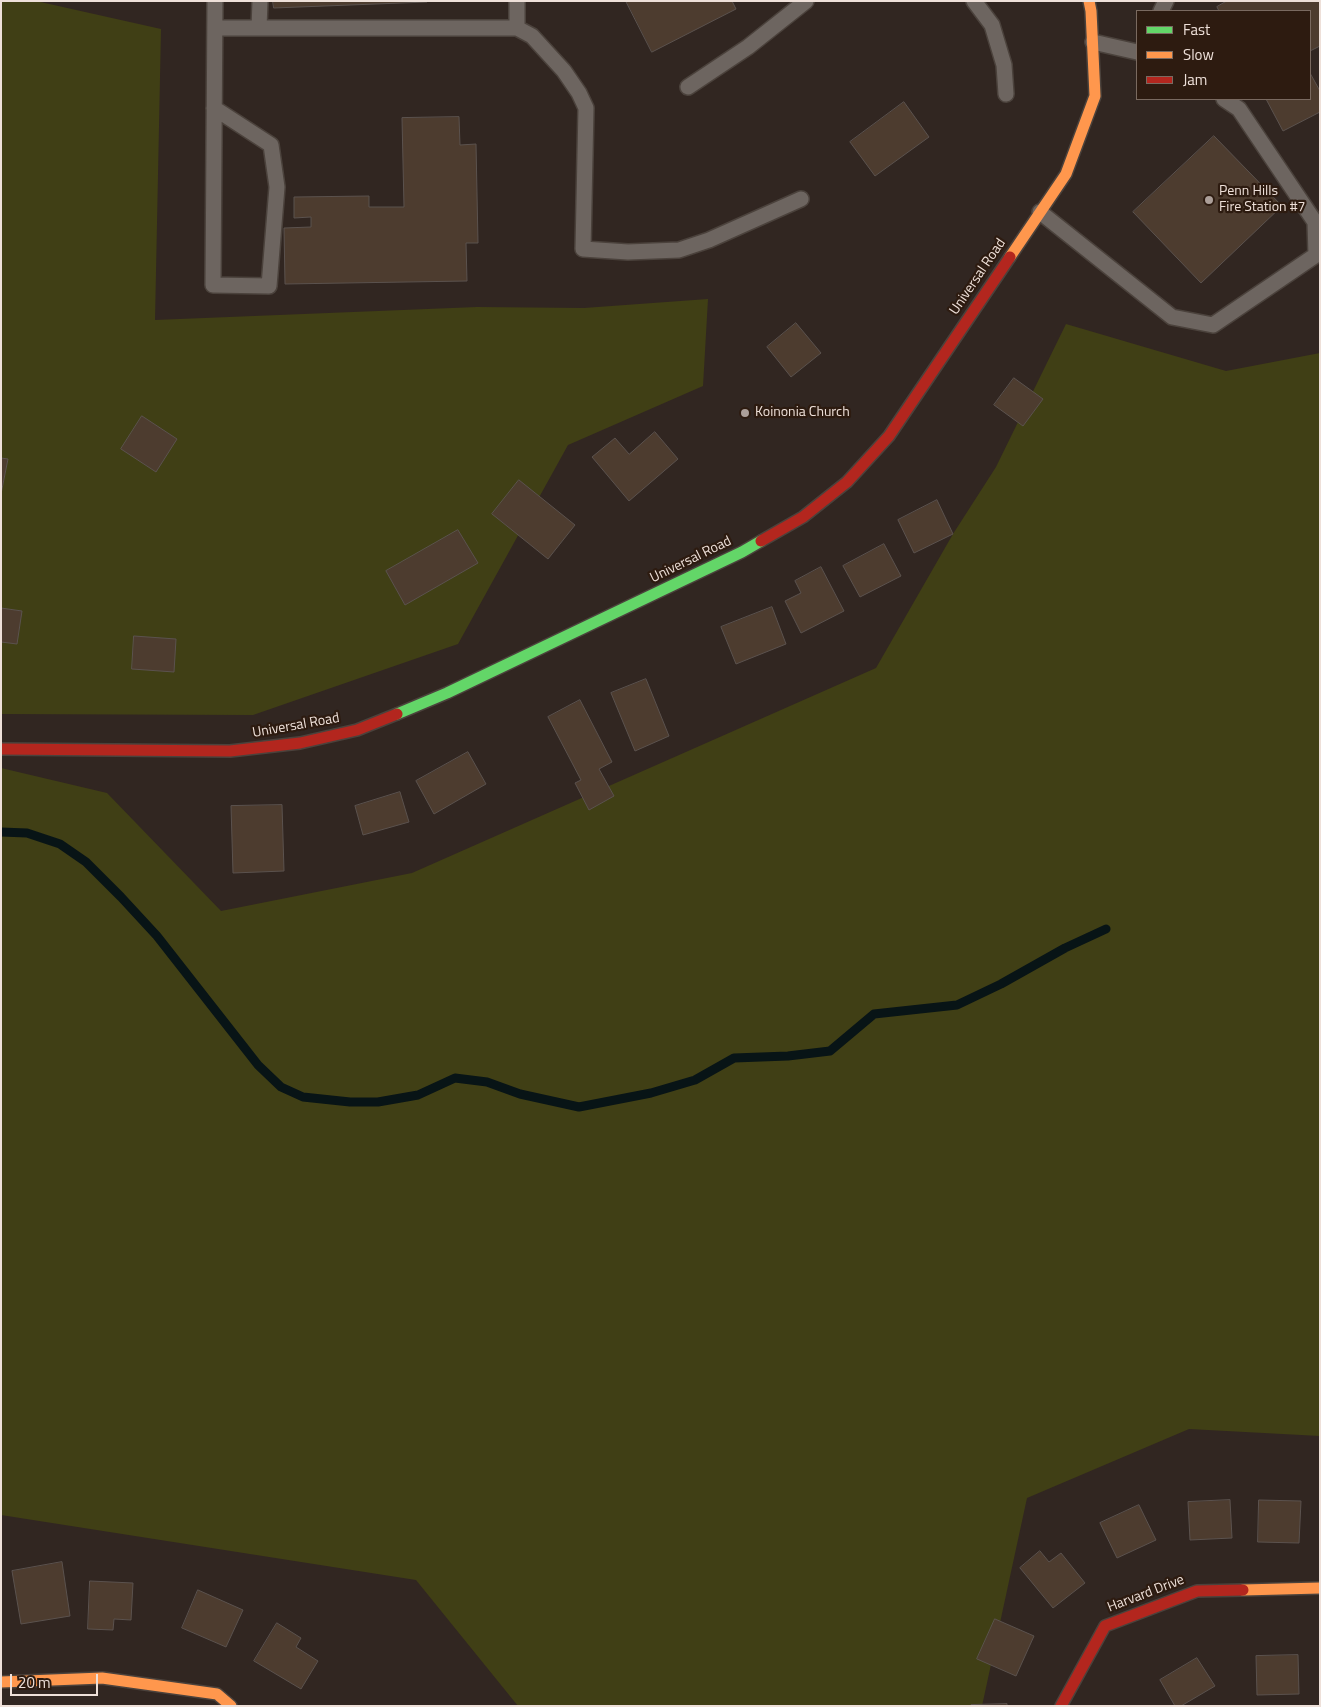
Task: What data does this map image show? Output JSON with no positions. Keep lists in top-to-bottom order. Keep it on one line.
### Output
{"streets":{"street":["Universal Road","Harvard Drive"]},"places":["Penn Hills Fire Station #7","Koinonia Church"],"legend":["Fast","Slow","Jam"],"scale_bar":"20 m"}
